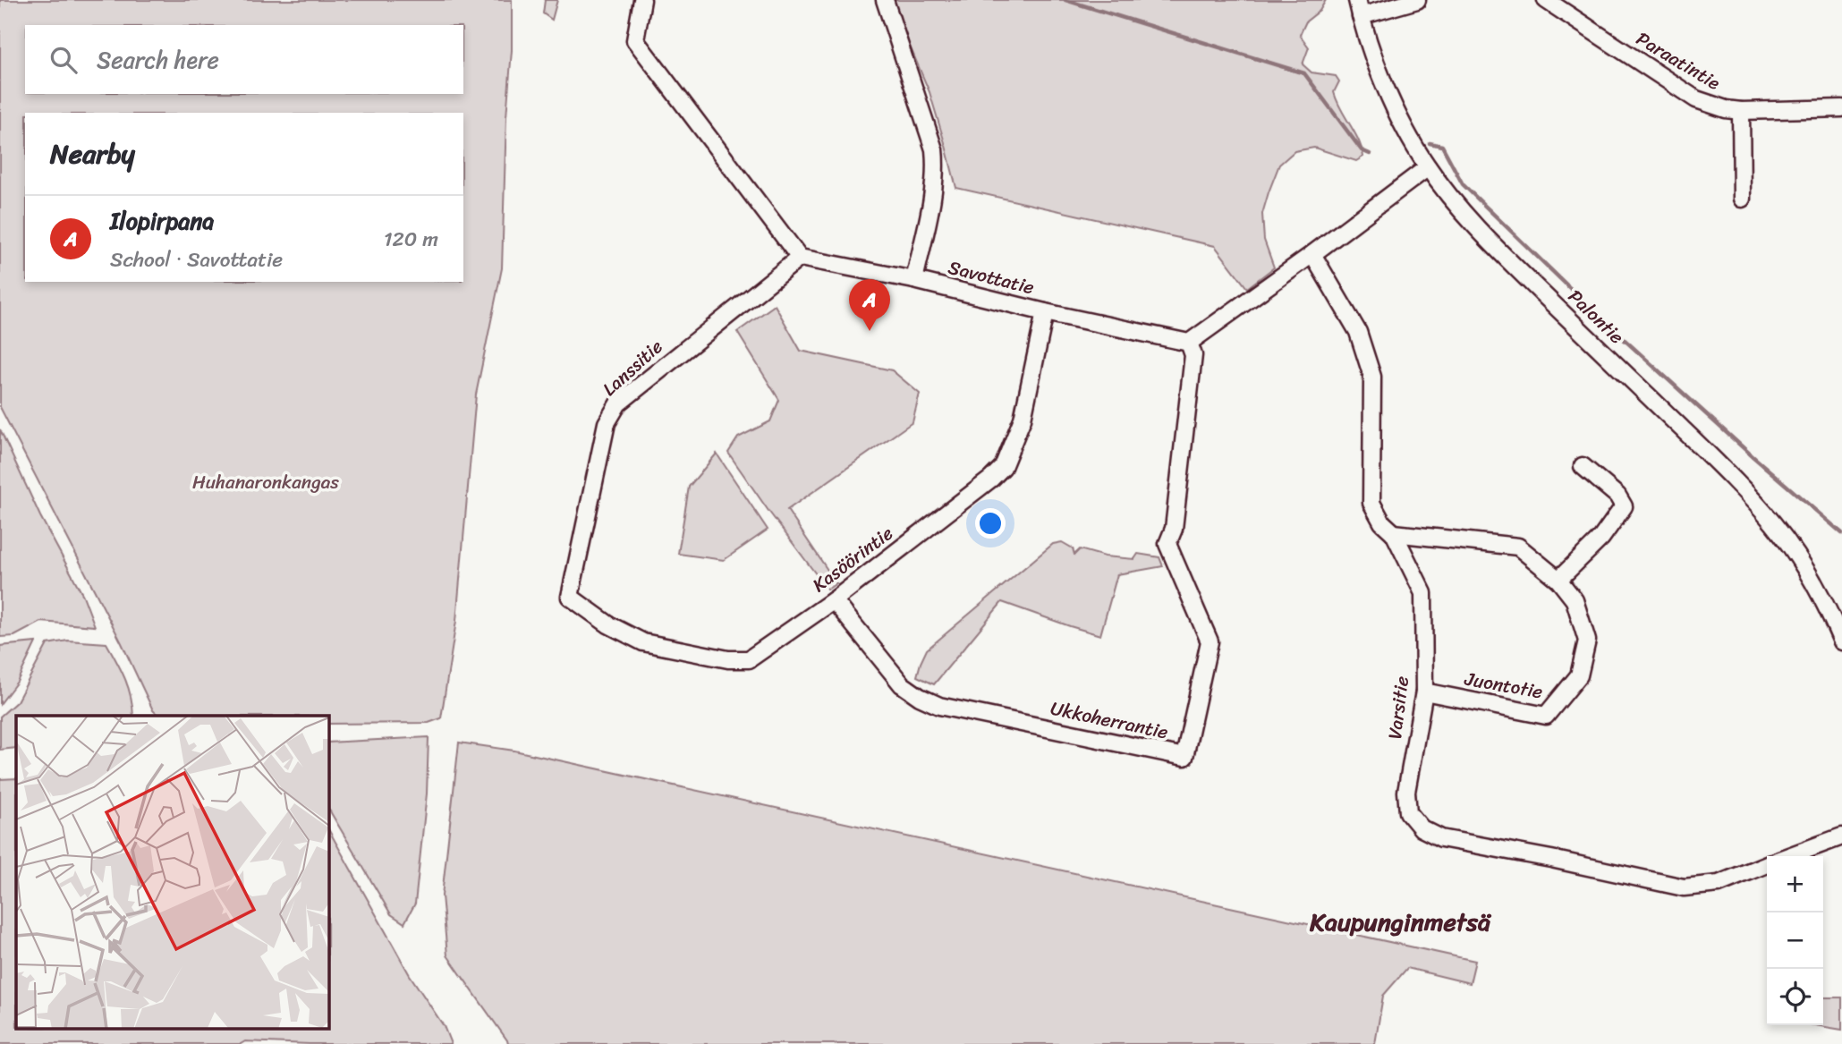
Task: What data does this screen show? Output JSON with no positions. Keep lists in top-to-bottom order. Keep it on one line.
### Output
{"streets":{"street":["Paraatintie","Savottatie","Palontie","Lanssitie","Kasöörintie","Juontotie","Varsitie","Ukkoherrantie"]},"crossings":[["Savottatie","Lanssitie"],["Savottatie","Kasöörintie"],["Savottatie","Ukkoherrantie"],["Lanssitie","Kasöörintie"],["Kasöörintie","Ukkoherrantie"],["Juontotie","Varsitie"]],"districts":["Kaupunginmetsä"],"parks":["Huhanaronkangas"],"page":{"search":"Search here","heading":"Nearby","list":[{"mark":"A","name":"Ilopirpana","note":"School · Savottatie","value":"120 m"}],"pins":"A","map_buttons":["+","−"]}}
